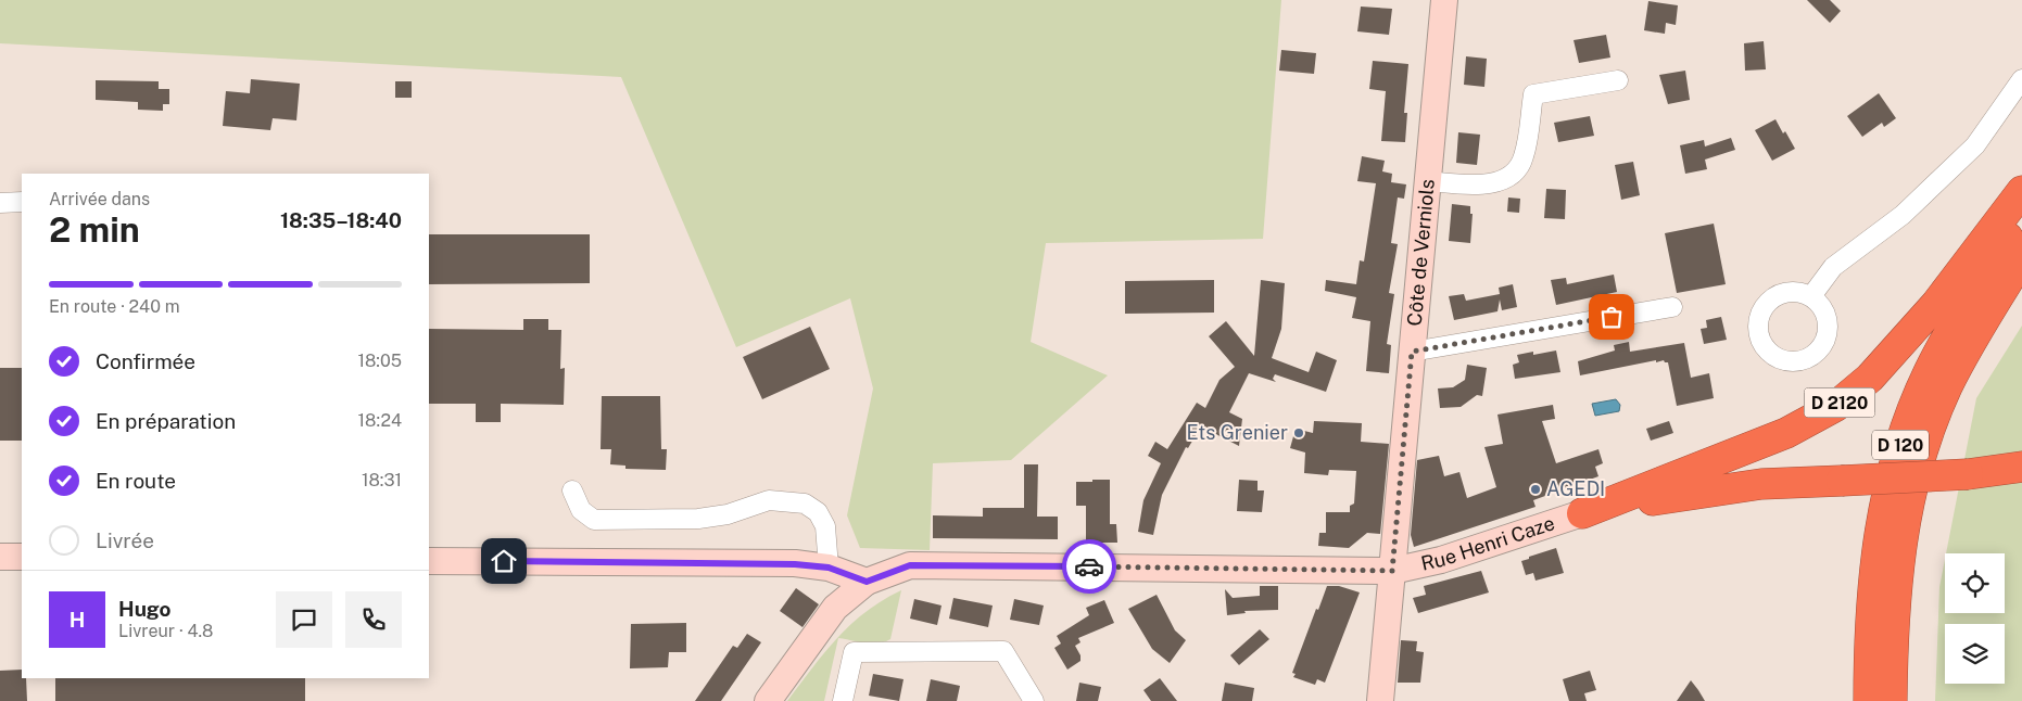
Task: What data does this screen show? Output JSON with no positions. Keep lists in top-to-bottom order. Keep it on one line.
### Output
{"streets":{"highway":["D 2120","D 120"],"street":["Côte de Verniols","Rue Henri Caze"]},"crossings":[["Côte de Verniols","Rue Henri Caze"],["D 2120","Rue Henri Caze"]],"places":["Ets Grenier","AGEDI"],"page":{"heading":["2 min","Arrivée dans","18:35–18:40"],"panel":["Hugo","Livreur · 4.8"],"bar":"En route · 240 m","list":[["Confirmée","18:05"],["En préparation","18:24"],["En route","18:31"],"Livrée"],"round":"H"}}
